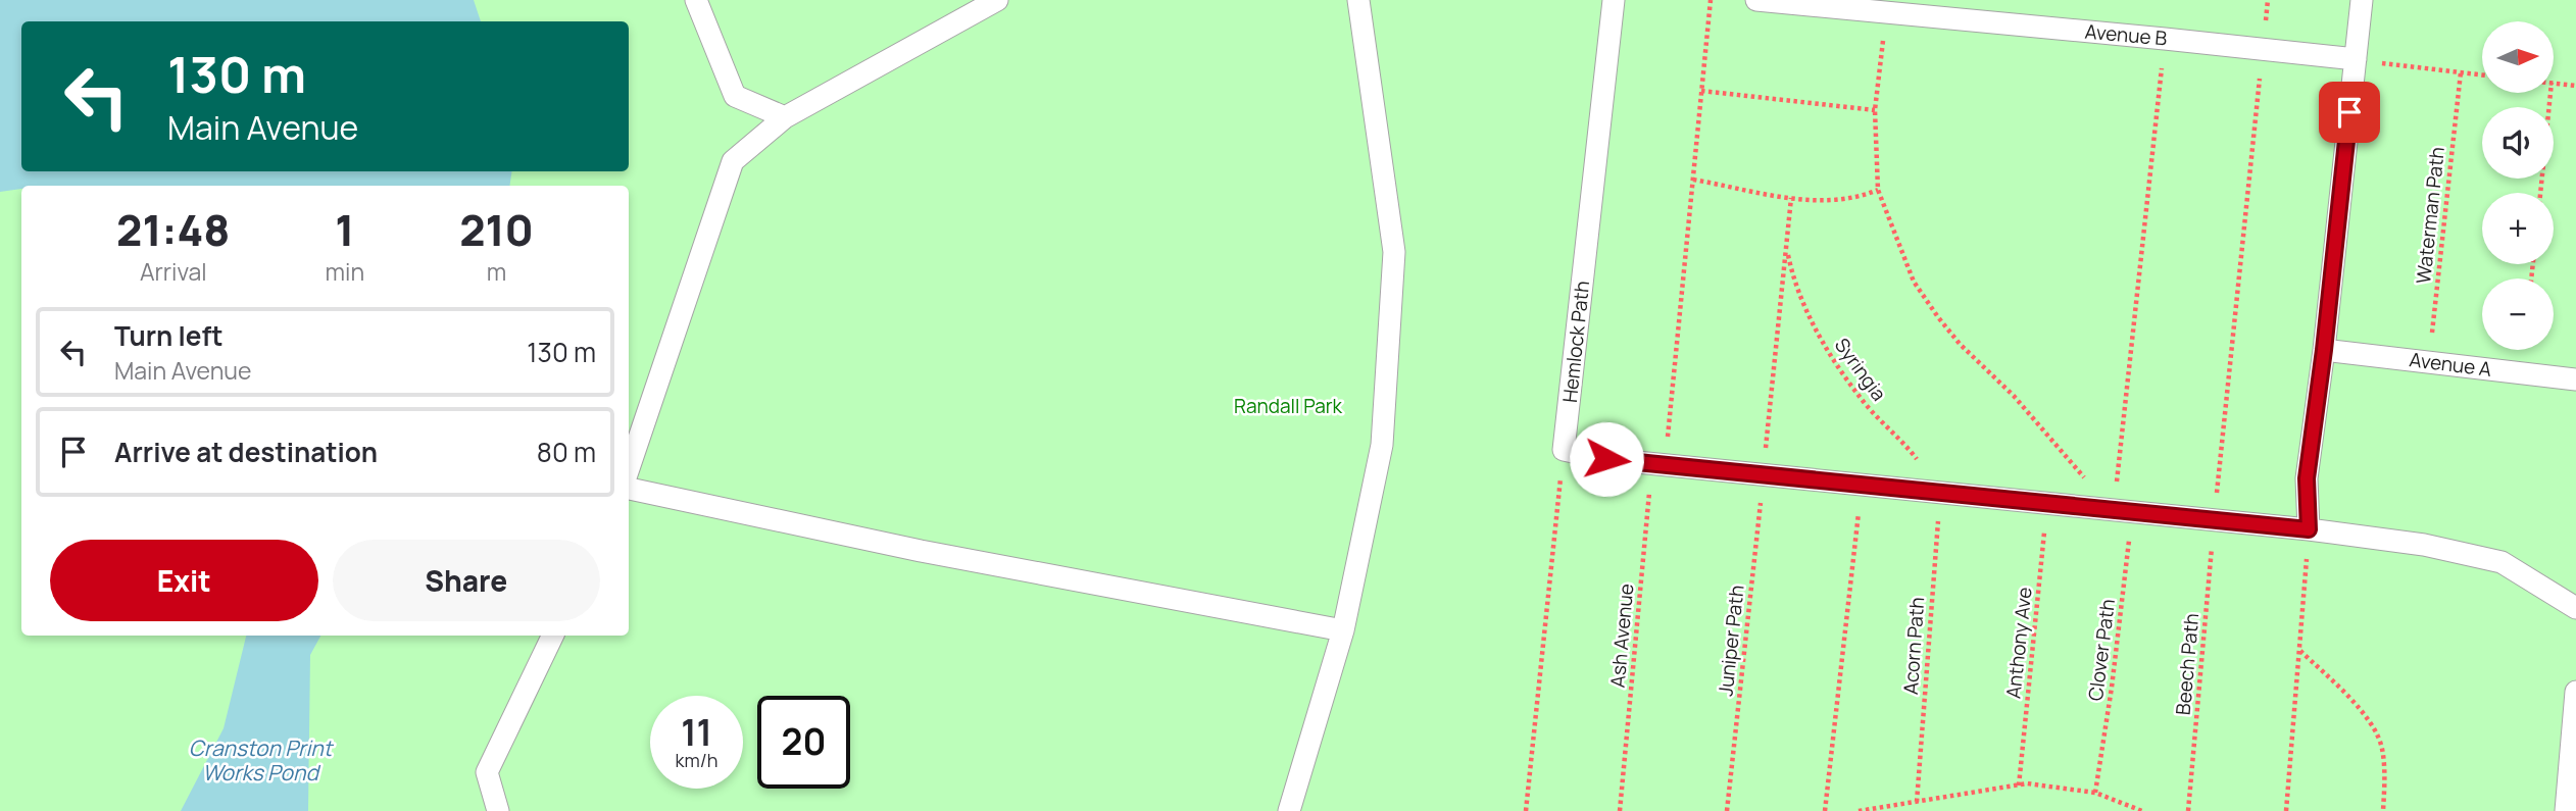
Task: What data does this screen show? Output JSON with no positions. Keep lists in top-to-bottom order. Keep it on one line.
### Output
{"streets":{"lane":["Avenue B","Hemlock Path","Avenue A"],"path":["Waterman Path","Syringia","Ash Avenue","Juniper Path","Anthony Ave","Acorn Path","Clover Path","Beech Path"]},"crossings":[["Avenue B","Clover Path"],["Avenue B","Beech Path"],["Waterman Path","Avenue A"],["Syringia","Juniper Path"],["Syringia","Acorn Path"]],"water":["Cranston Print Works Pond"],"parks":["Randall Park"],"north":"right","page":{"map_buttons":["+","−"],"turn":["130 m","Main Avenue"],"eta":["21:48","Arrival","1","min","210","m"],"list":[{"name":"Turn left","note":"Main Avenue","value":"130 m"},{"name":"Arrive at destination","value":"80 m"}],"buttons":["Exit","Share"],"speed":"11 km/h","limit":"20"}}
